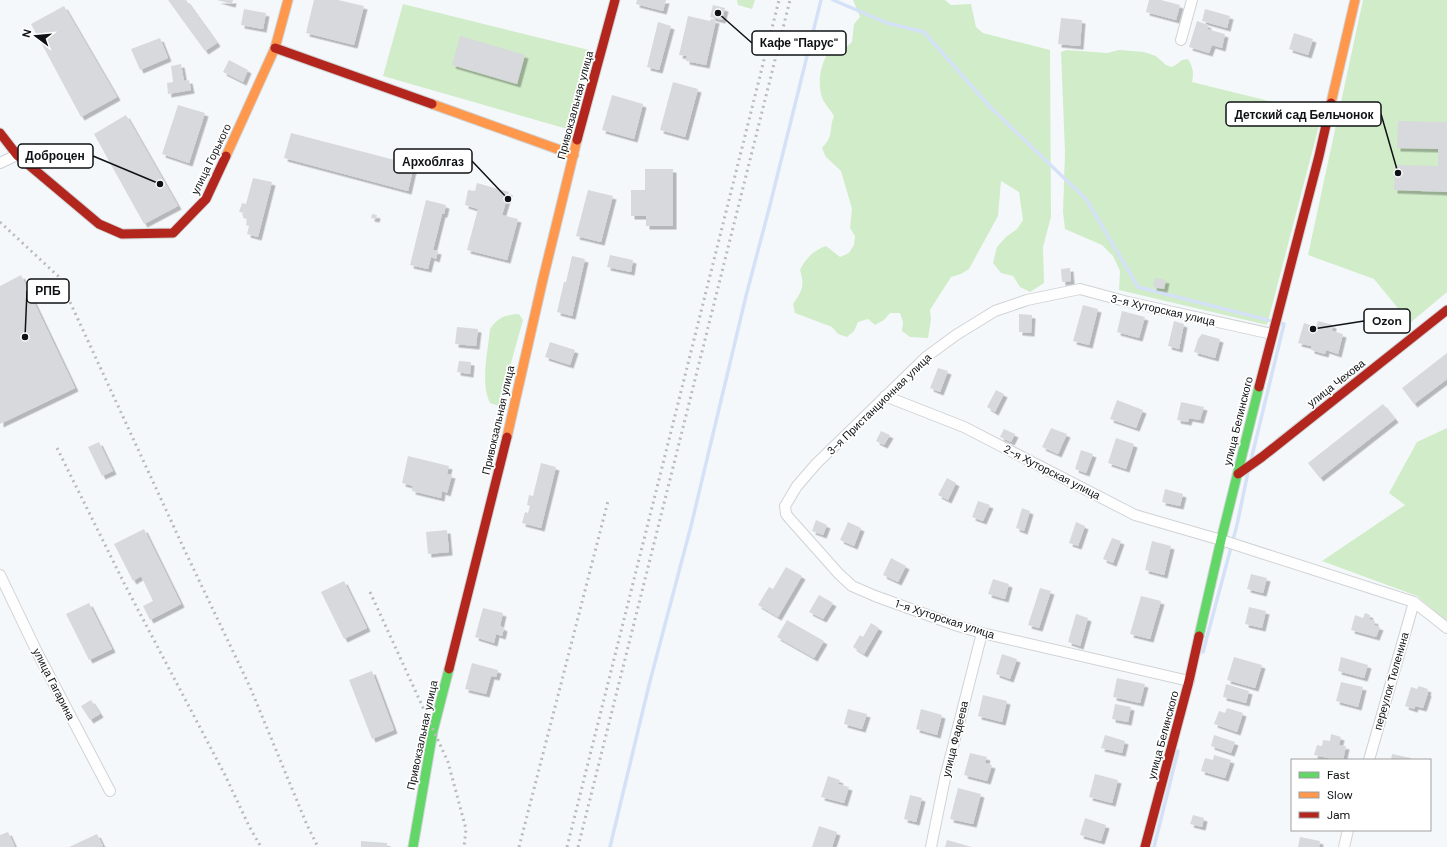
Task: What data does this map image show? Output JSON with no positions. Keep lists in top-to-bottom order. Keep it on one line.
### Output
{"streets":{"street":["Привокзальная улица","улица Горького","3-я Хуторская улица","улица Чехова","3-я Пристанционная улица","улица Белинского","2-я Хуторская улица","1-я Хуторская улица","переулок Тюленина","улица Гагарина","улица Фадеева"]},"crossings":[["3-я Хуторская улица","3-я Пристанционная улица"],["3-я Хуторская улица","улица Белинского"],["улица Чехова","улица Белинского"],["3-я Пристанционная улица","2-я Хуторская улица"],["3-я Пристанционная улица","1-я Хуторская улица"],["улица Белинского","2-я Хуторская улица"],["улица Белинского","1-я Хуторская улица"],["2-я Хуторская улица","переулок Тюленина"],["1-я Хуторская улица","улица Фадеева"]],"places":["Кафе \"Парус\"","Детский сад Бельчонок","Доброцен","Архоблгаз","Ozon","РПБ"],"legend":["Fast","Slow","Jam"],"north":"left"}
